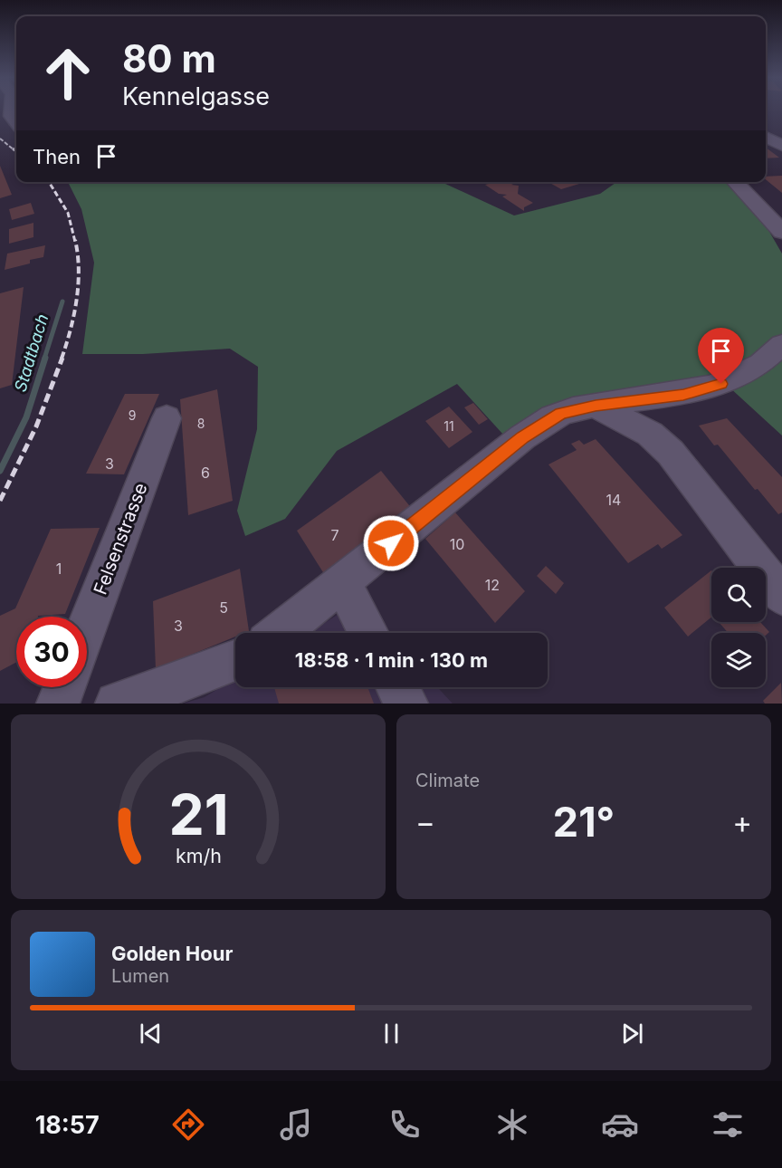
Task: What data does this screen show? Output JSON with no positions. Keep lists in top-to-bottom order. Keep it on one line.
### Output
{"streets":{"street":["Felsenstrasse"]},"water":["Stadtbach"],"house_numbers":["9","8","11","3","6","14","7","10","1","12","5","3"],"page":{"turn":["80 m","Kennelgasse"],"then":"Then","limit":"30","trip":"18:58 · 1 min · 130 m","tile":"Climate","heat":["−","21°","+"],"song":["Golden Hour","Lumen"],"tabs":"18:57","gauge":["21","km/h"]}}
